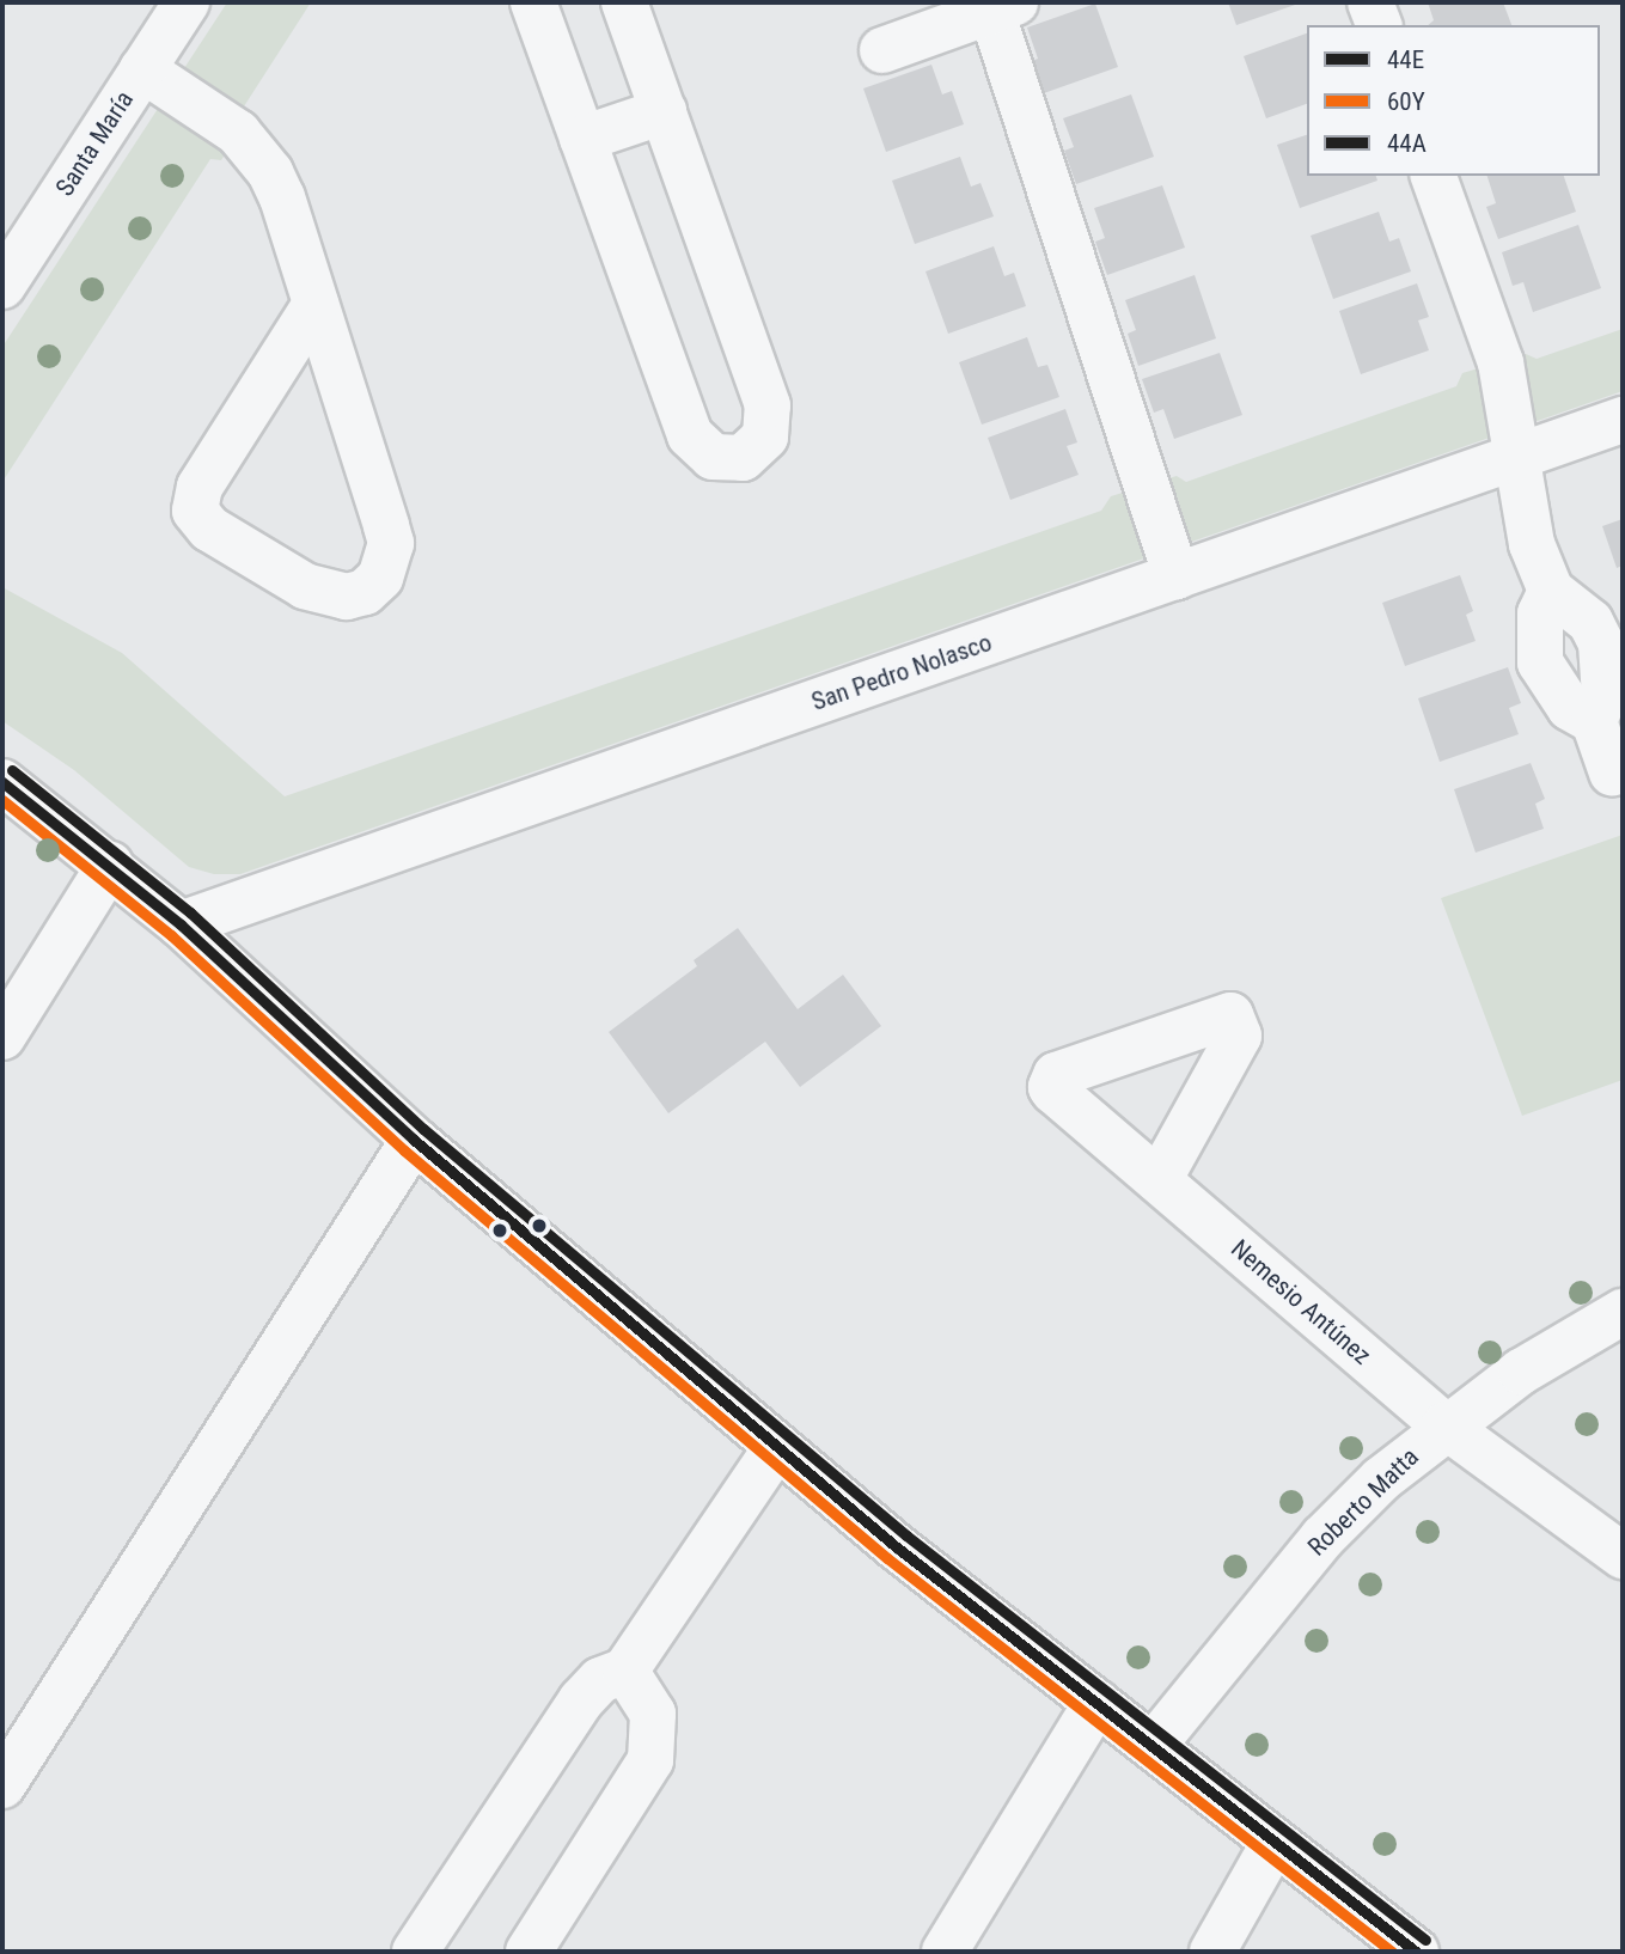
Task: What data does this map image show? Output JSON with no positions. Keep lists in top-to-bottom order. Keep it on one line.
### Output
{"streets":{"street":["Santa María","San Pedro Nolasco","Nemesio Antúnez","Roberto Matta"]},"crossings":[["Nemesio Antúnez","Roberto Matta"]],"lines":["transit line 44A","transit line 44E","transit line 60Y"],"legend":["44E","60Y","44A"]}
